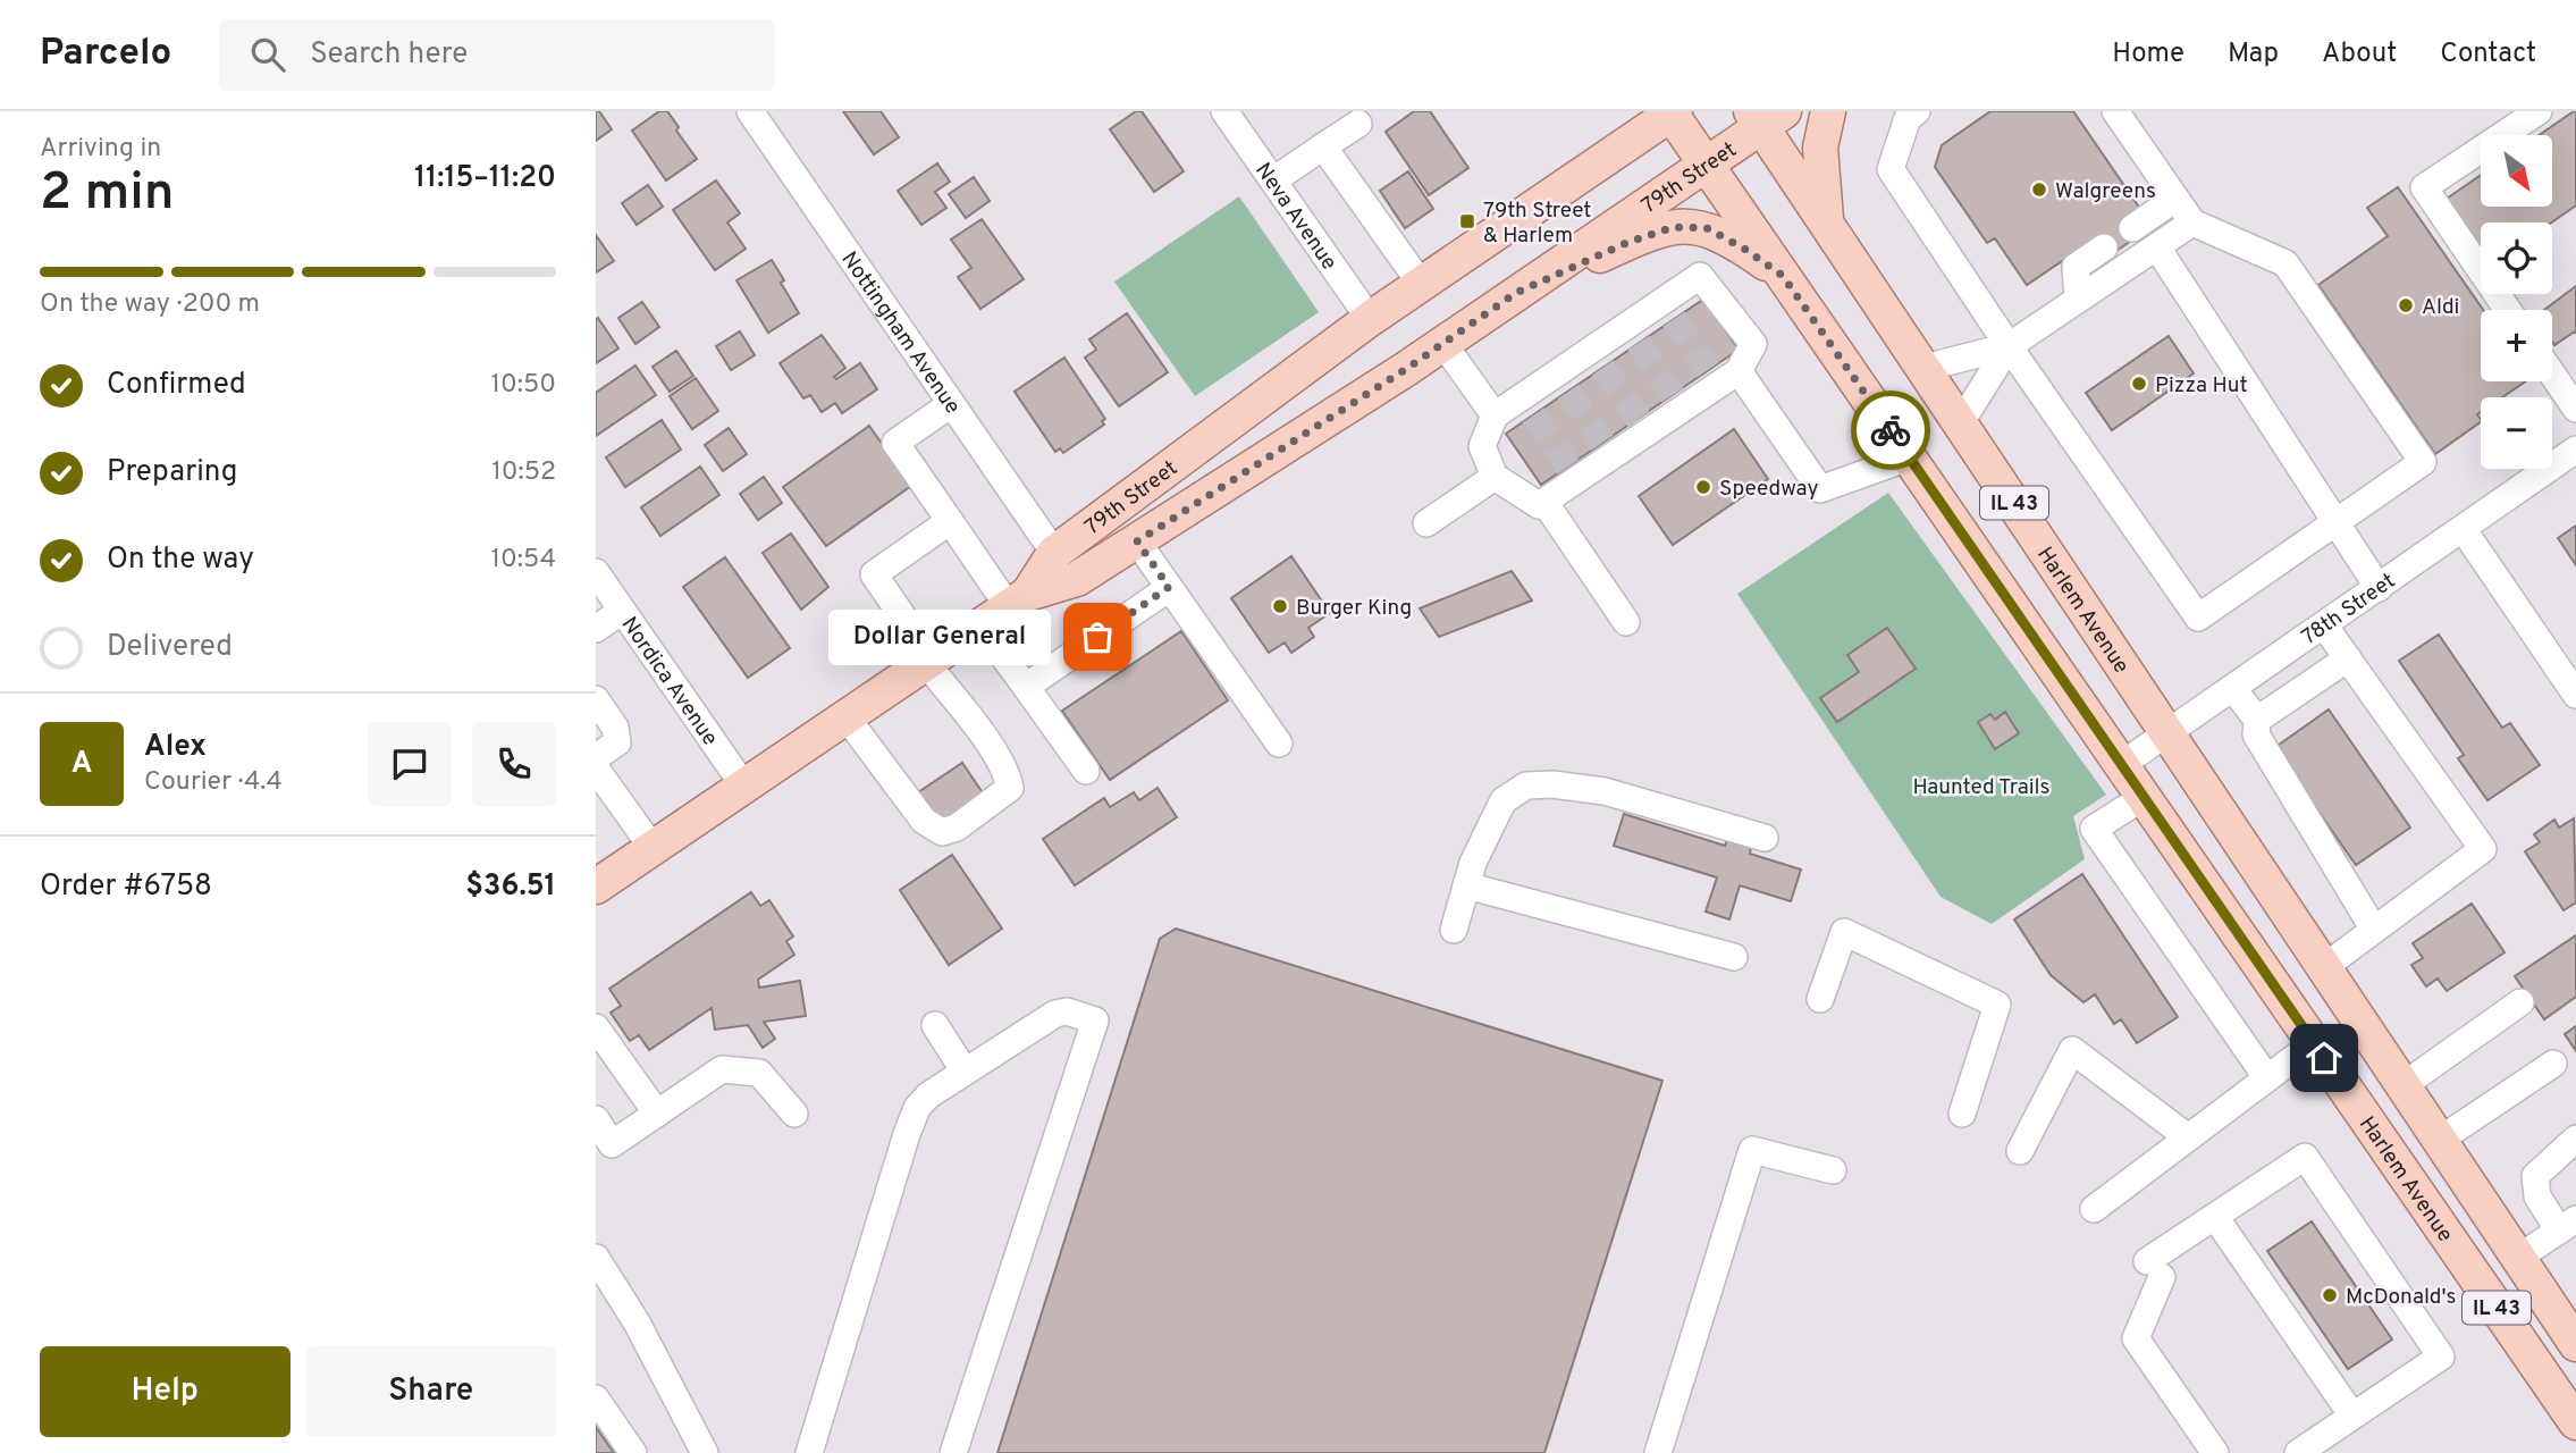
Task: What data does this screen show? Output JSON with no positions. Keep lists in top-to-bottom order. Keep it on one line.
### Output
{"streets":{"main road":["79th Street","IL 43","Harlem Avenue"],"street":["Neva Avenue","Nottingham Avenue","78th Street","Nordica Avenue"]},"crossings":[["79th Street","Neva Avenue"],["79th Street","Nottingham Avenue"],["79th Street","Harlem Avenue"],["79th Street","Nordica Avenue"],["Harlem Avenue","78th Street"]],"parks":["Haunted Trails"],"places":{"other":["Walgreens","Aldi","Pizza Hut","Speedway","Burger King","Dollar General","McDonald's"],"transit":["79th Street & Harlem"]},"north":"bottom right","page":{"header":"Parcelo","search":"Search here","nav":["Home","Map","About","Contact"],"heading":["2 min","Arriving in","11:15–11:20"],"panel":["Alex","Courier · 4.4","Order #6758","$36.51"],"map_buttons":["+","−"],"bar":"On the way · 200 m","list":[["Confirmed","10:50"],["Preparing","10:52"],["On the way","10:54"],"Delivered"],"bubble":"Dollar General","round":"A","buttons":["Help","Share"]}}
